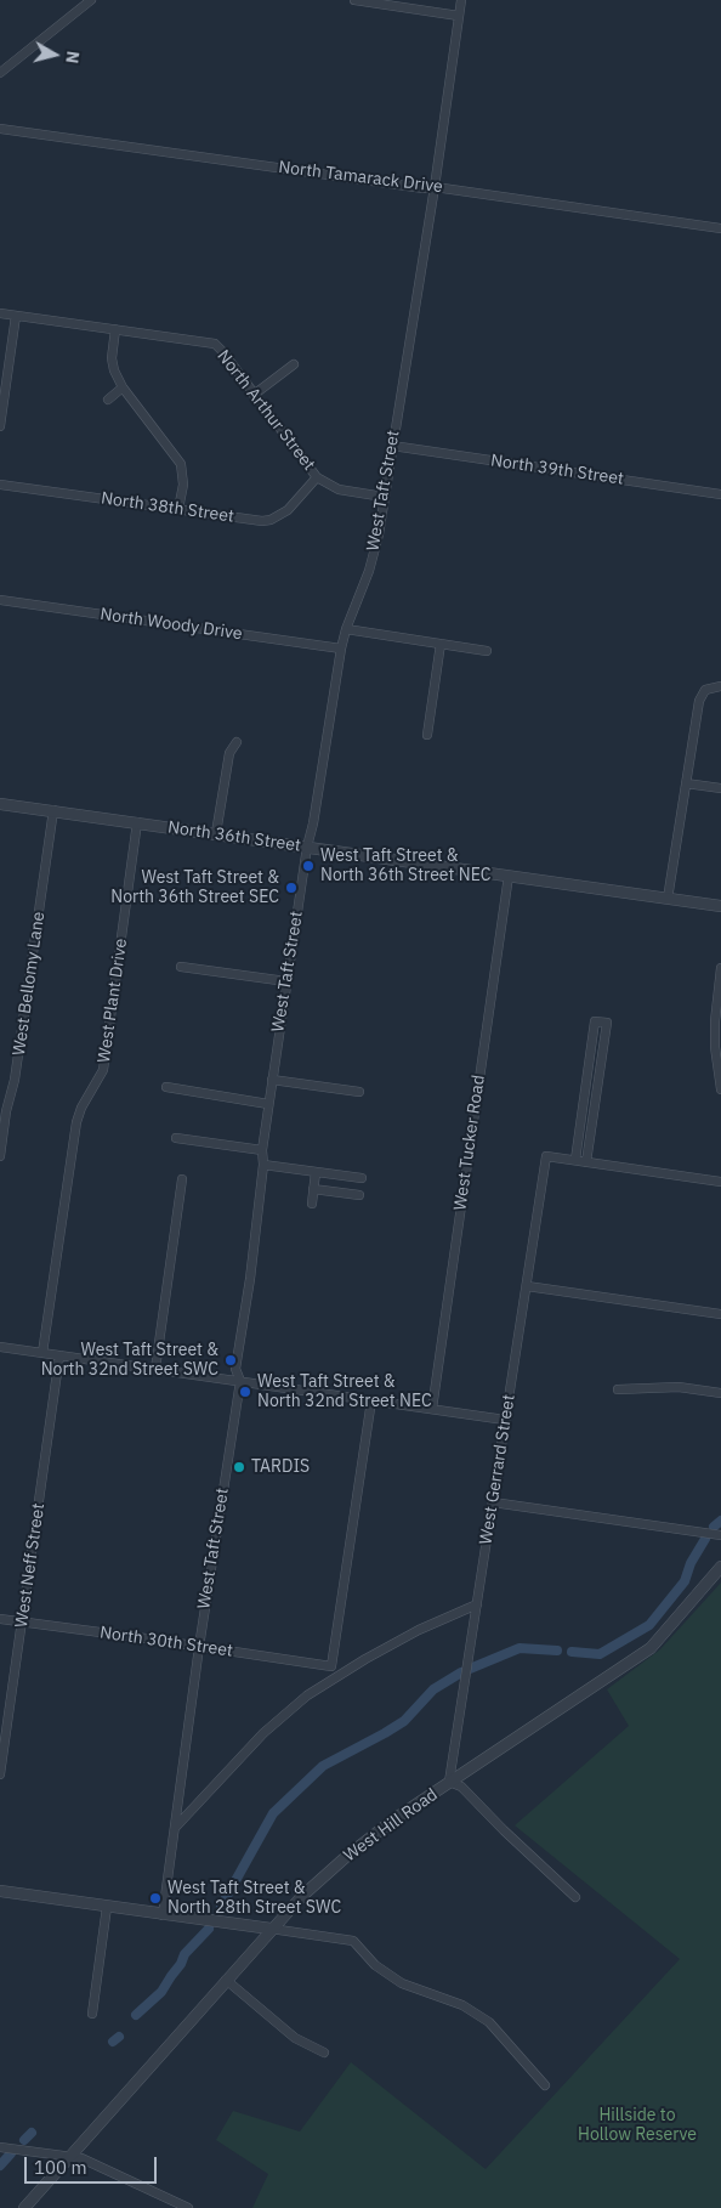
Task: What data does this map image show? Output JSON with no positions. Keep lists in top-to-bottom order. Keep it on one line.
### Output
{"streets":{"street":["North Tamarack Drive","North Arthur Street","North 39th Street","West Taft Street","North 38th Street","North Woody Drive","North 36th Street","West Bellomy Lane","West Plant Drive","West Tucker Road","West Gerrard Street","West Neff Street","North 30th Street","West Hill Road"]},"crossings":[["North Tamarack Drive","West Taft Street"],["North Arthur Street","West Taft Street"],["North Arthur Street","North 38th Street"],["North 39th Street","West Taft Street"],["West Taft Street","North Woody Drive"],["West Taft Street","North 36th Street"],["West Taft Street","North 30th Street"],["North 36th Street","West Bellomy Lane"],["North 36th Street","West Plant Drive"],["North 36th Street","West Tucker Road"],["West Gerrard Street","West Hill Road"],["West Neff Street","North 30th Street"]],"parks":["Hillside to Hollow Reserve"],"places":["West Taft Street & North 36th Street NEC","West Taft Street & North 36th Street SEC","West Taft Street & North 32nd Street SWC","West Taft Street & North 32nd Street NEC","TARDIS","West Taft Street & North 28th Street SWC"],"scale_bar":"100 m","north":"right"}
